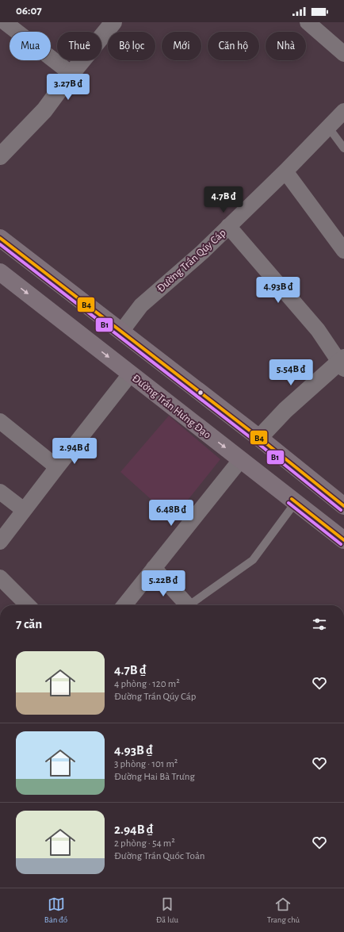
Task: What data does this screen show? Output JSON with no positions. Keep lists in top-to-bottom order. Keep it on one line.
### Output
{"streets":{"main road":["Đường Trần Hưng Đạo"],"street":["Đường Trần Qúy Cáp"]},"lines":["transit line B4","transit line B1"],"page":{"status":"06:07","chip":["Mua","Thuê","Bộ lọc","Mới","Căn hộ","Nhà"],"price":["3.27B ₫","4.7B ₫","4.93B ₫","5.54B ₫","2.94B ₫","6.48B ₫","5.22B ₫"],"heading":"7 căn","list":[{"name":"4.7B ₫","note":"4 phòng · 120 m² · Đường Trần Qúy Cáp"},{"name":"4.93B ₫","note":"3 phòng · 101 m² · Đường Hai Bà Trưng"},{"name":"2.94B ₫","note":"2 phòng · 54 m² · Đường Trần Quốc Toản"}],"tabs":["Bản đồ","Đã lưu","Trang chủ"]}}
